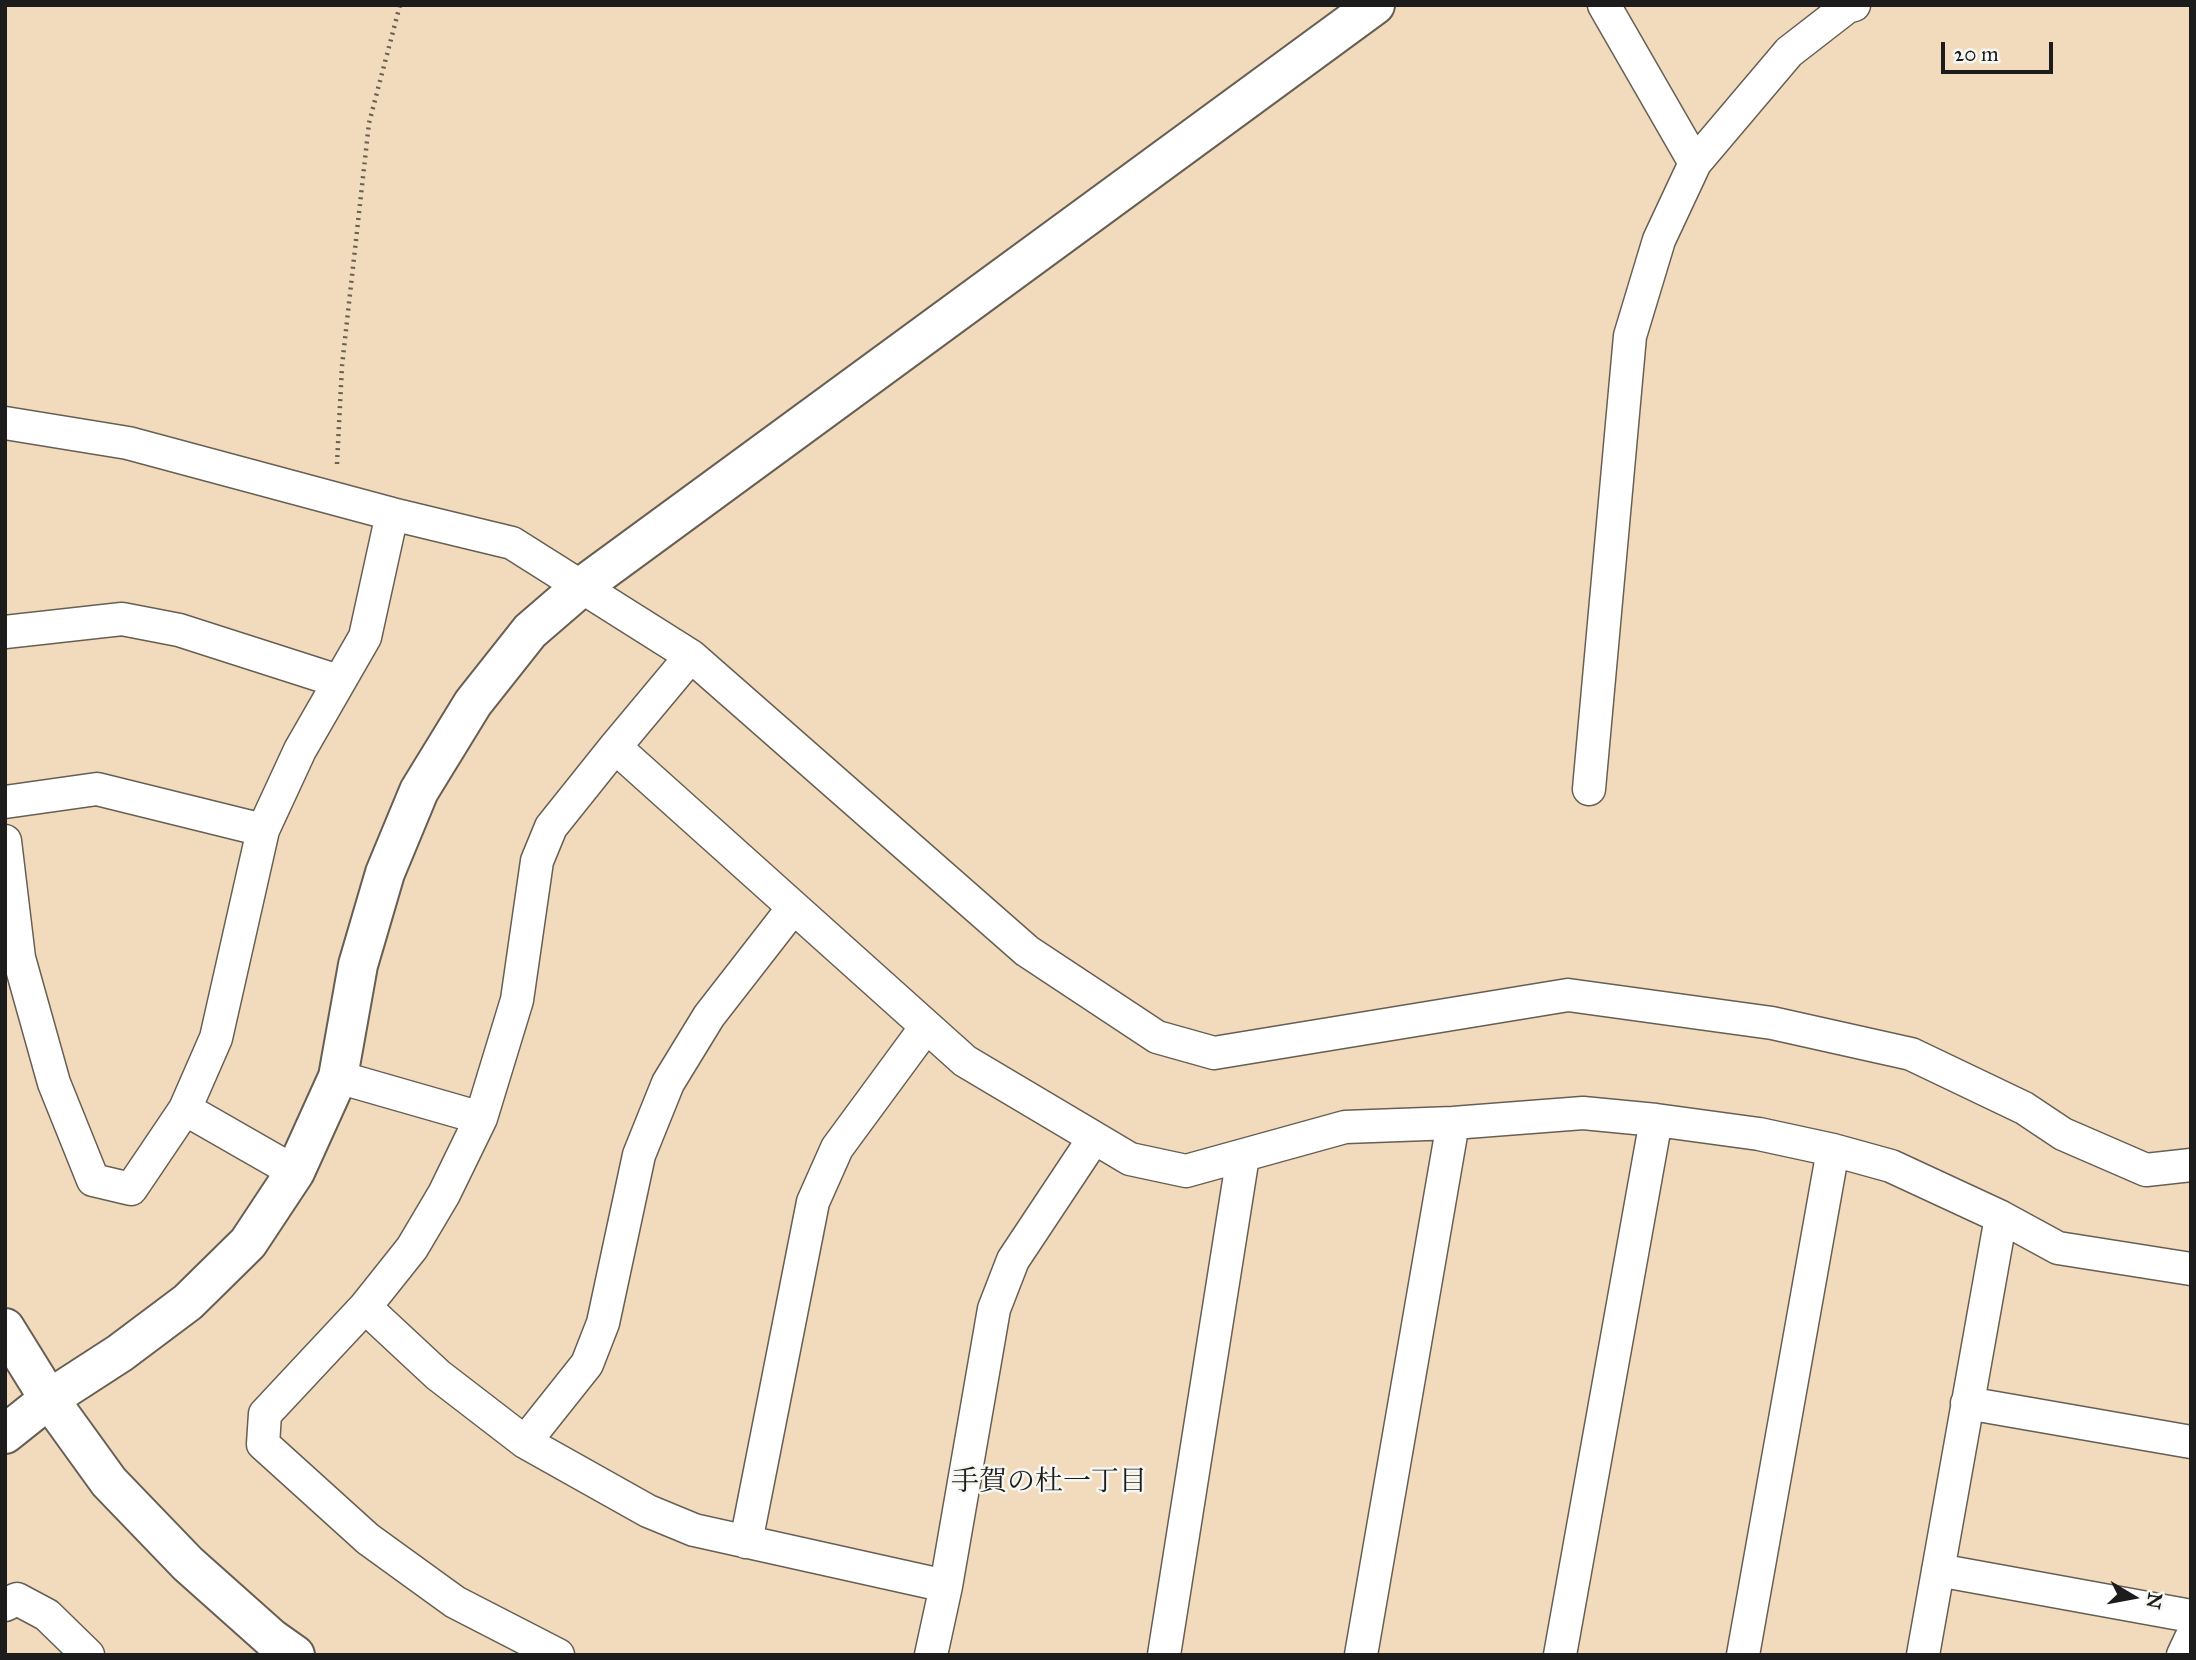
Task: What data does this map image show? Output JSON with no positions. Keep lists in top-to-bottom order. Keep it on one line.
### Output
{"districts":["手賀の杜一丁目"],"scale_bar":"20 m","north":"right"}
